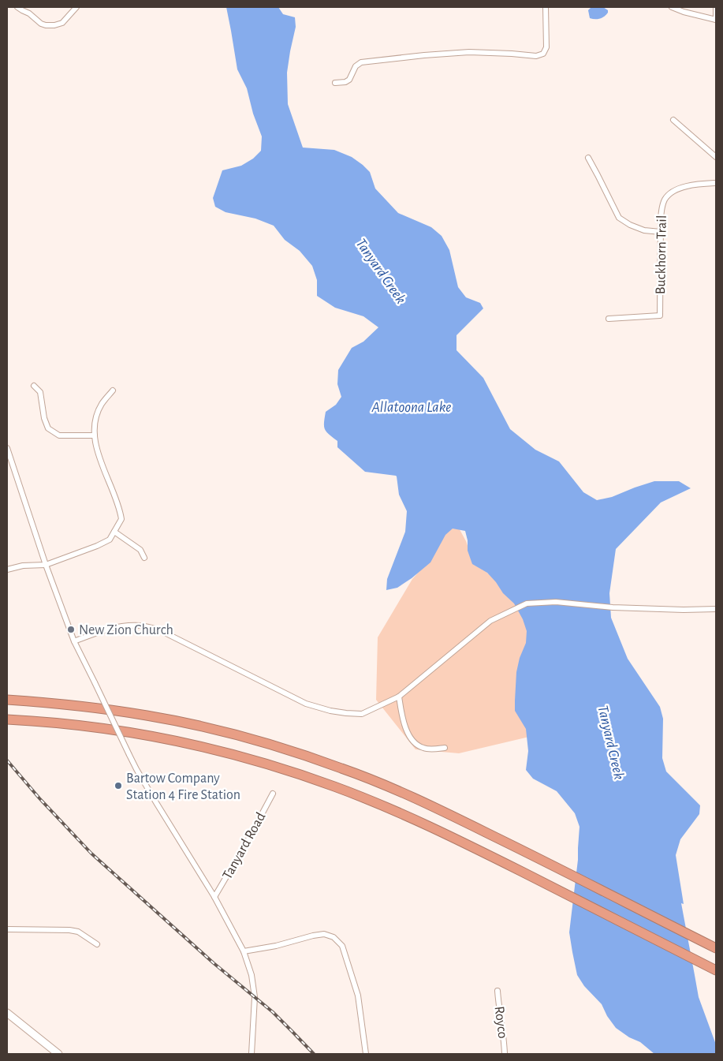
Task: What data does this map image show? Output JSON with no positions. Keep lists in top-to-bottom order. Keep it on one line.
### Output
{"streets":{"street":["Buckhorn Trail","Tanyard Road","Royco"]},"water":["Tanyard Creek","Allatoona Lake"],"places":["New Zion Church","Bartow Company Station 4 Fire Station"]}
